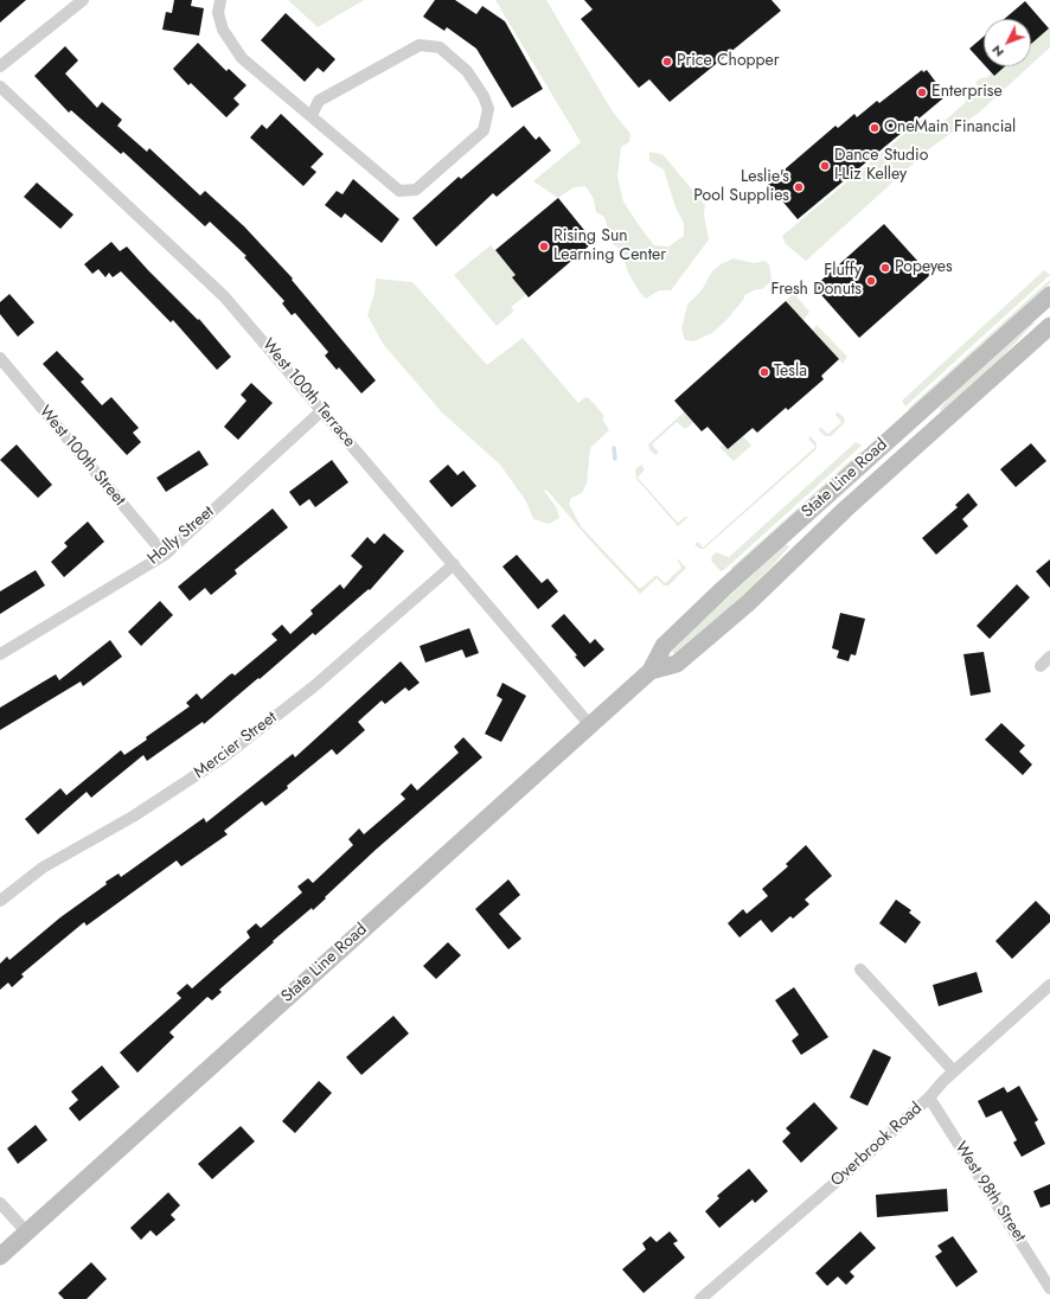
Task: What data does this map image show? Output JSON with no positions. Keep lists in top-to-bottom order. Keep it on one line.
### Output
{"streets":{"main road":["State Line Road"],"street":["West 100th Terrace","West 100th Street","Holly Street","Mercier Street","Overbrook Road","West 98th Street"]},"crossings":[["West 100th Terrace","State Line Road"],["West 100th Terrace","Holly Street"],["West 100th Terrace","Mercier Street"],["West 100th Street","Holly Street"],["Overbrook Road","West 98th Street"]],"places":["Price Chopper","Enterprise","OneMain Financial","Dance Studio I-Liz Kelley","Leslie's Pool Supplies","Rising Sun Learning Center","Popeyes","Fluffy Fresh Donuts","Tesla"],"north":"bottom left"}
